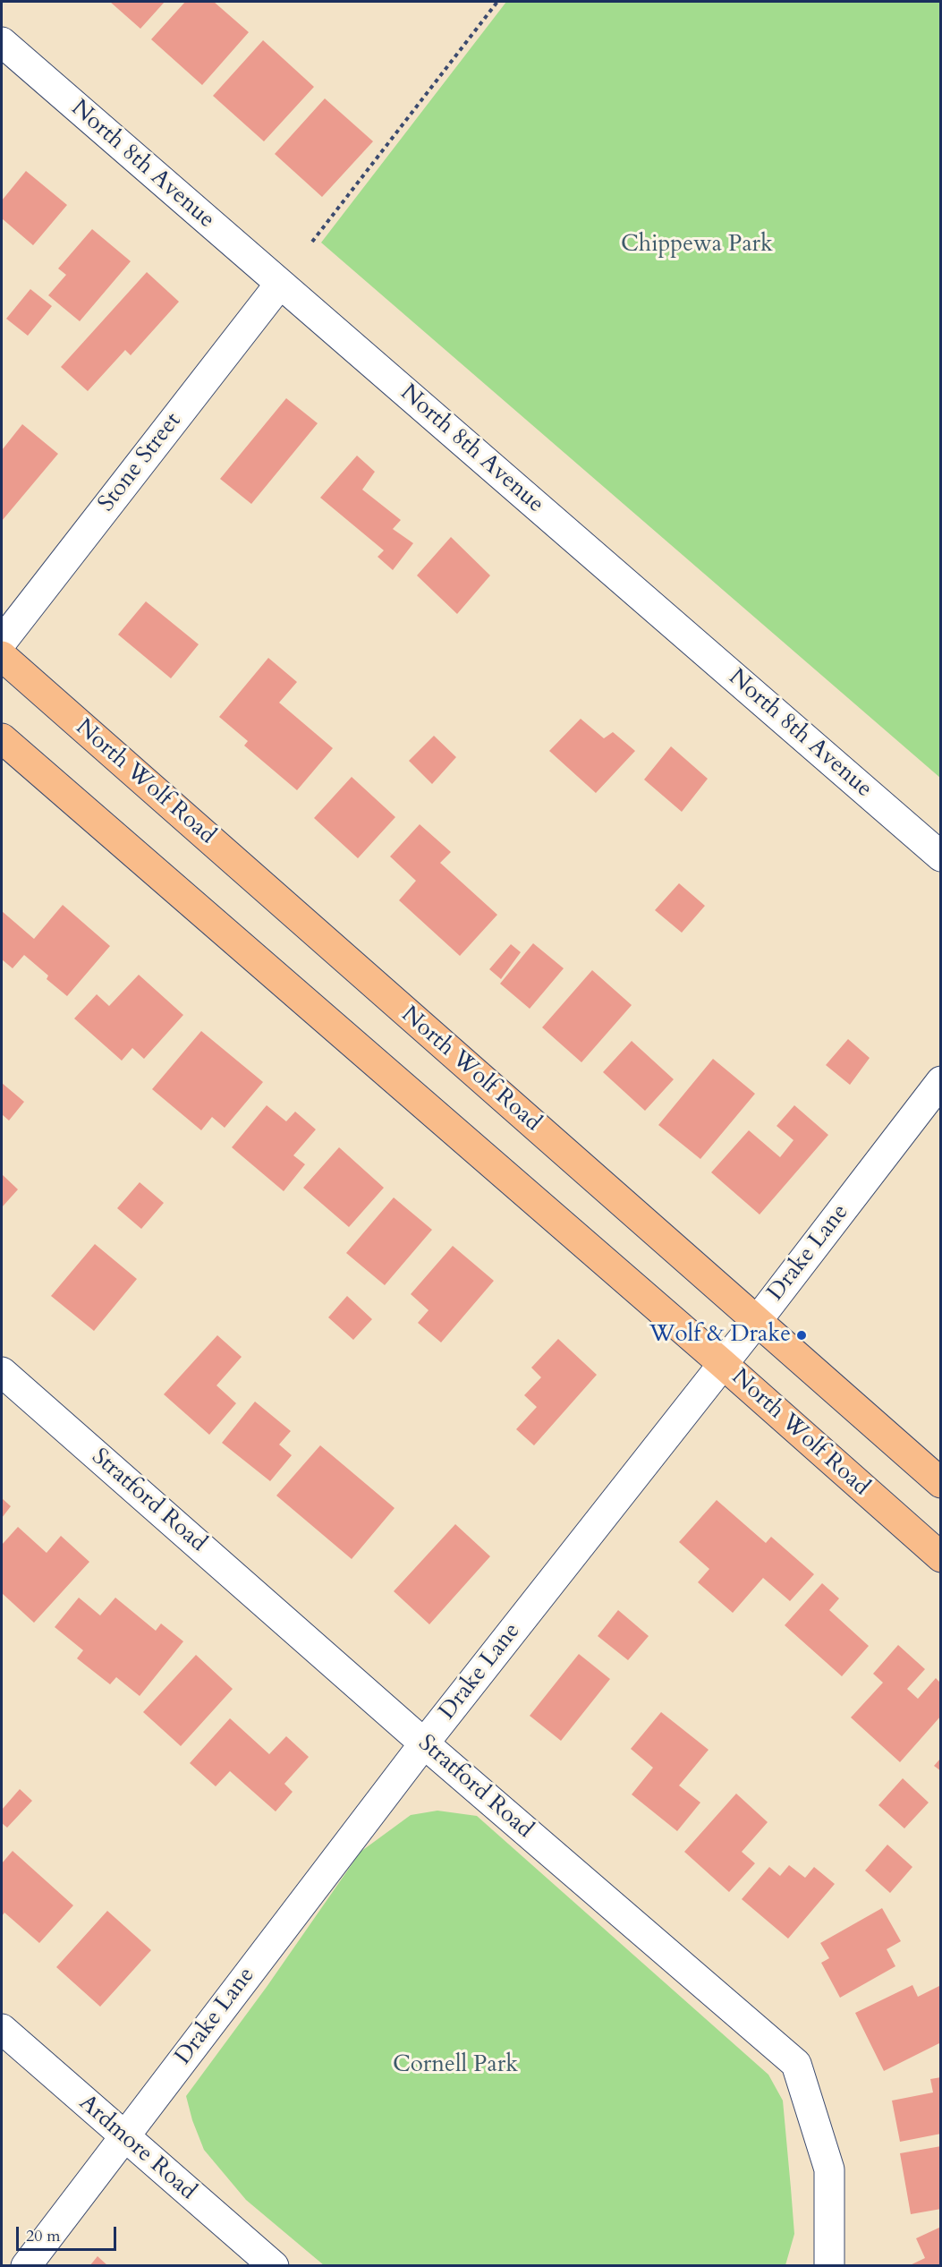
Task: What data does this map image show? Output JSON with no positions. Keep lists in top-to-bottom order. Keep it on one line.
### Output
{"streets":{"main road":["North Wolf Road"],"street":["North 8th Avenue","Stone Street","Drake Lane","Stratford Road","Ardmore Road"]},"crossings":[["North 8th Avenue","Stone Street"],["North Wolf Road","Drake Lane"],["Drake Lane","Stratford Road"],["Drake Lane","Ardmore Road"]],"parks":["Chippewa Park","Cornell Park"],"places":["Wolf & Drake"],"scale_bar":"20 m"}
